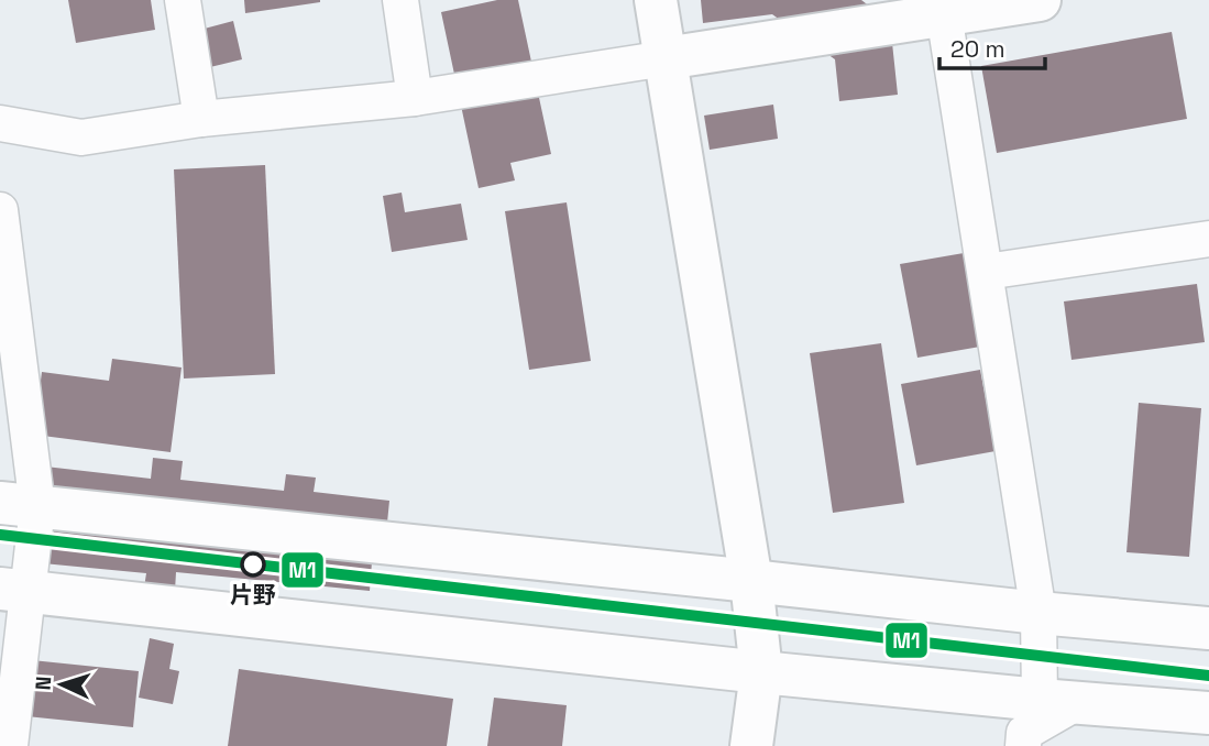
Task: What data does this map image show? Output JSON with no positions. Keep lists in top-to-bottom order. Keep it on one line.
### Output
{"places":["片野"],"lines":["transit line M1"],"scale_bar":"20 m","north":"left"}
